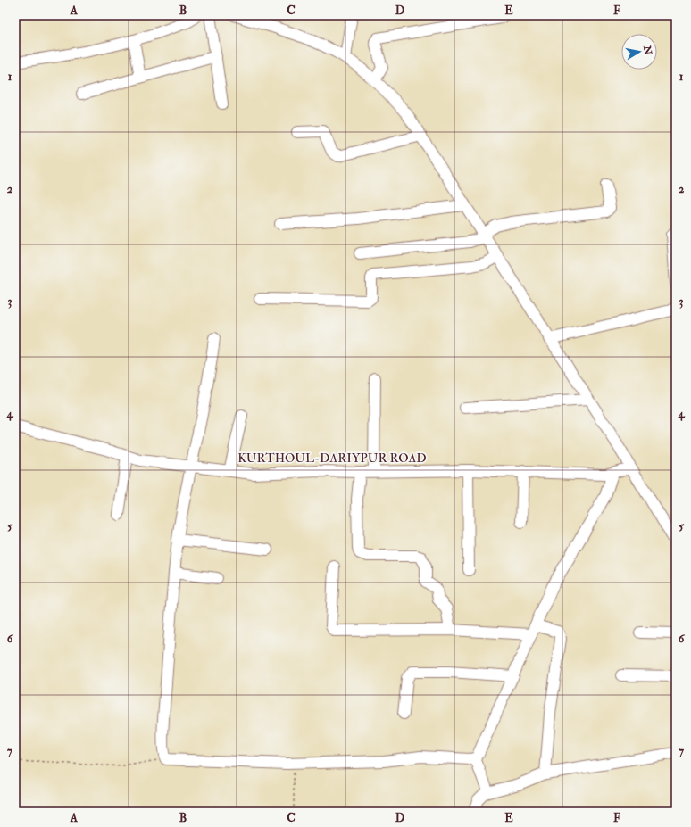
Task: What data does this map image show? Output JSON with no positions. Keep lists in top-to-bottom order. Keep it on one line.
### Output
{"streets":{"street":["KURTHOUL-DARIYPUR ROAD"]},"north":"right","grid":{"columns":["A","B","C","D","E","F"],"rows":["1","2","3","4","5","6","7"]}}
